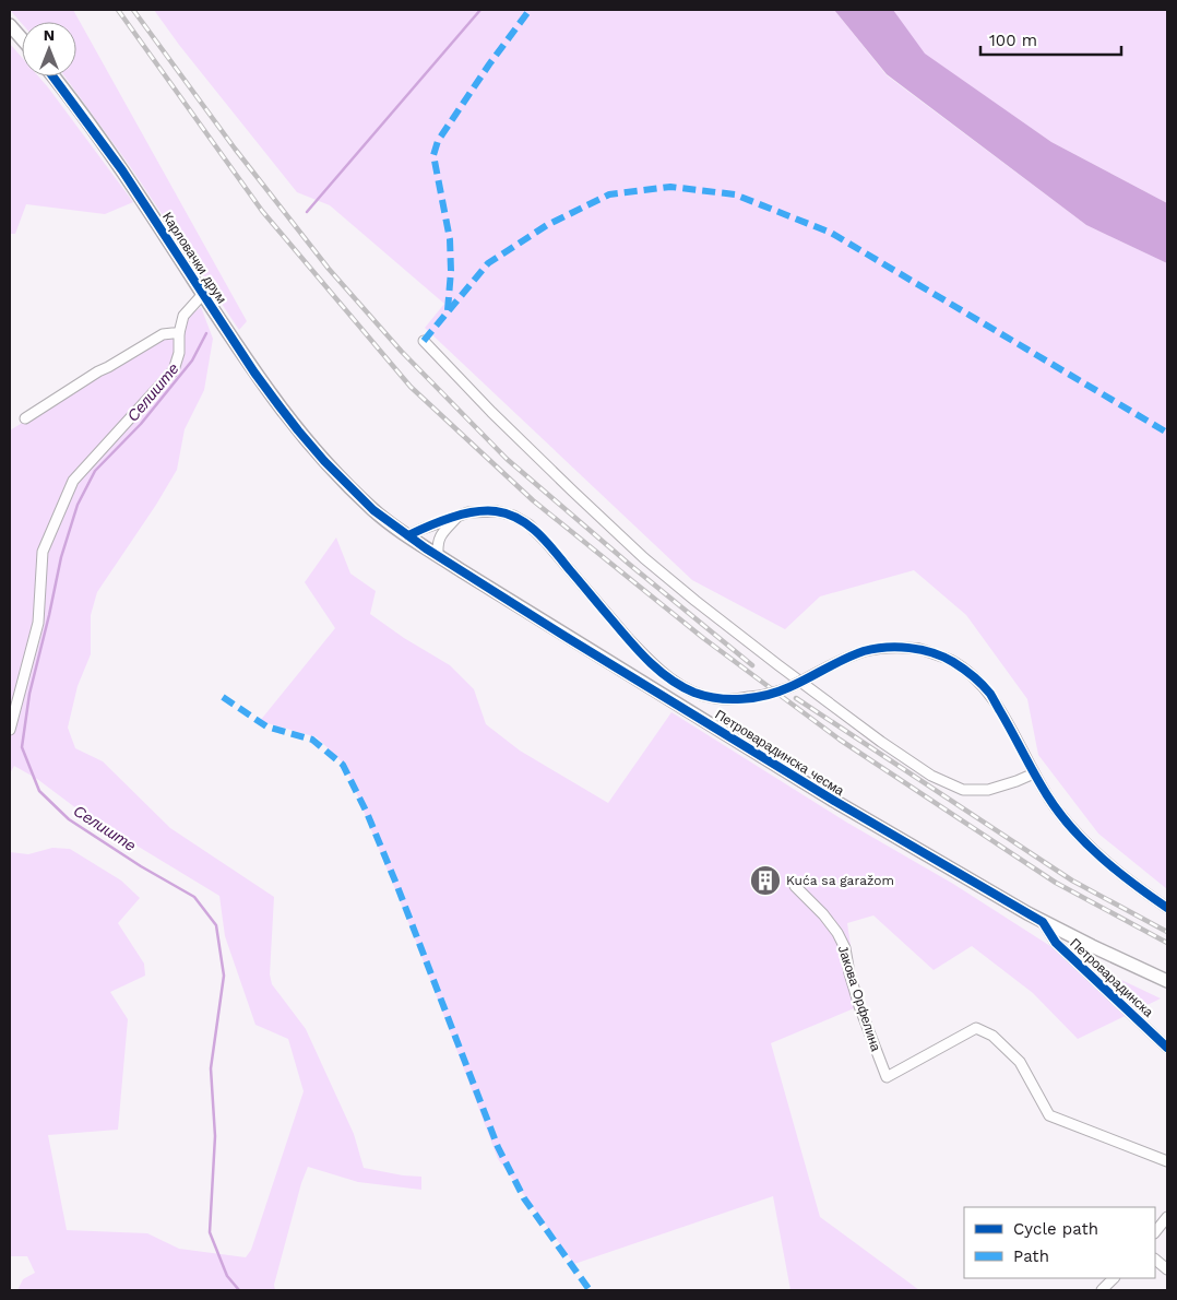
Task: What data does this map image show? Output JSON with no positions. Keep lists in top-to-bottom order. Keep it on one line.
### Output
{"streets":{"main road":["Карловачки друм","Петроварадинска чесма"],"street":["Петроварадинска","Јакова Орфелина"]},"crossings":[["Карловачки друм","Петроварадинска чесма"],["Петроварадинска чесма","Петроварадинска"]],"water":["Селиште"],"places":{"building":["Kuća sa garažom"]},"legend":["Cycle path","Path"],"scale_bar":"100 m","north":"top"}
